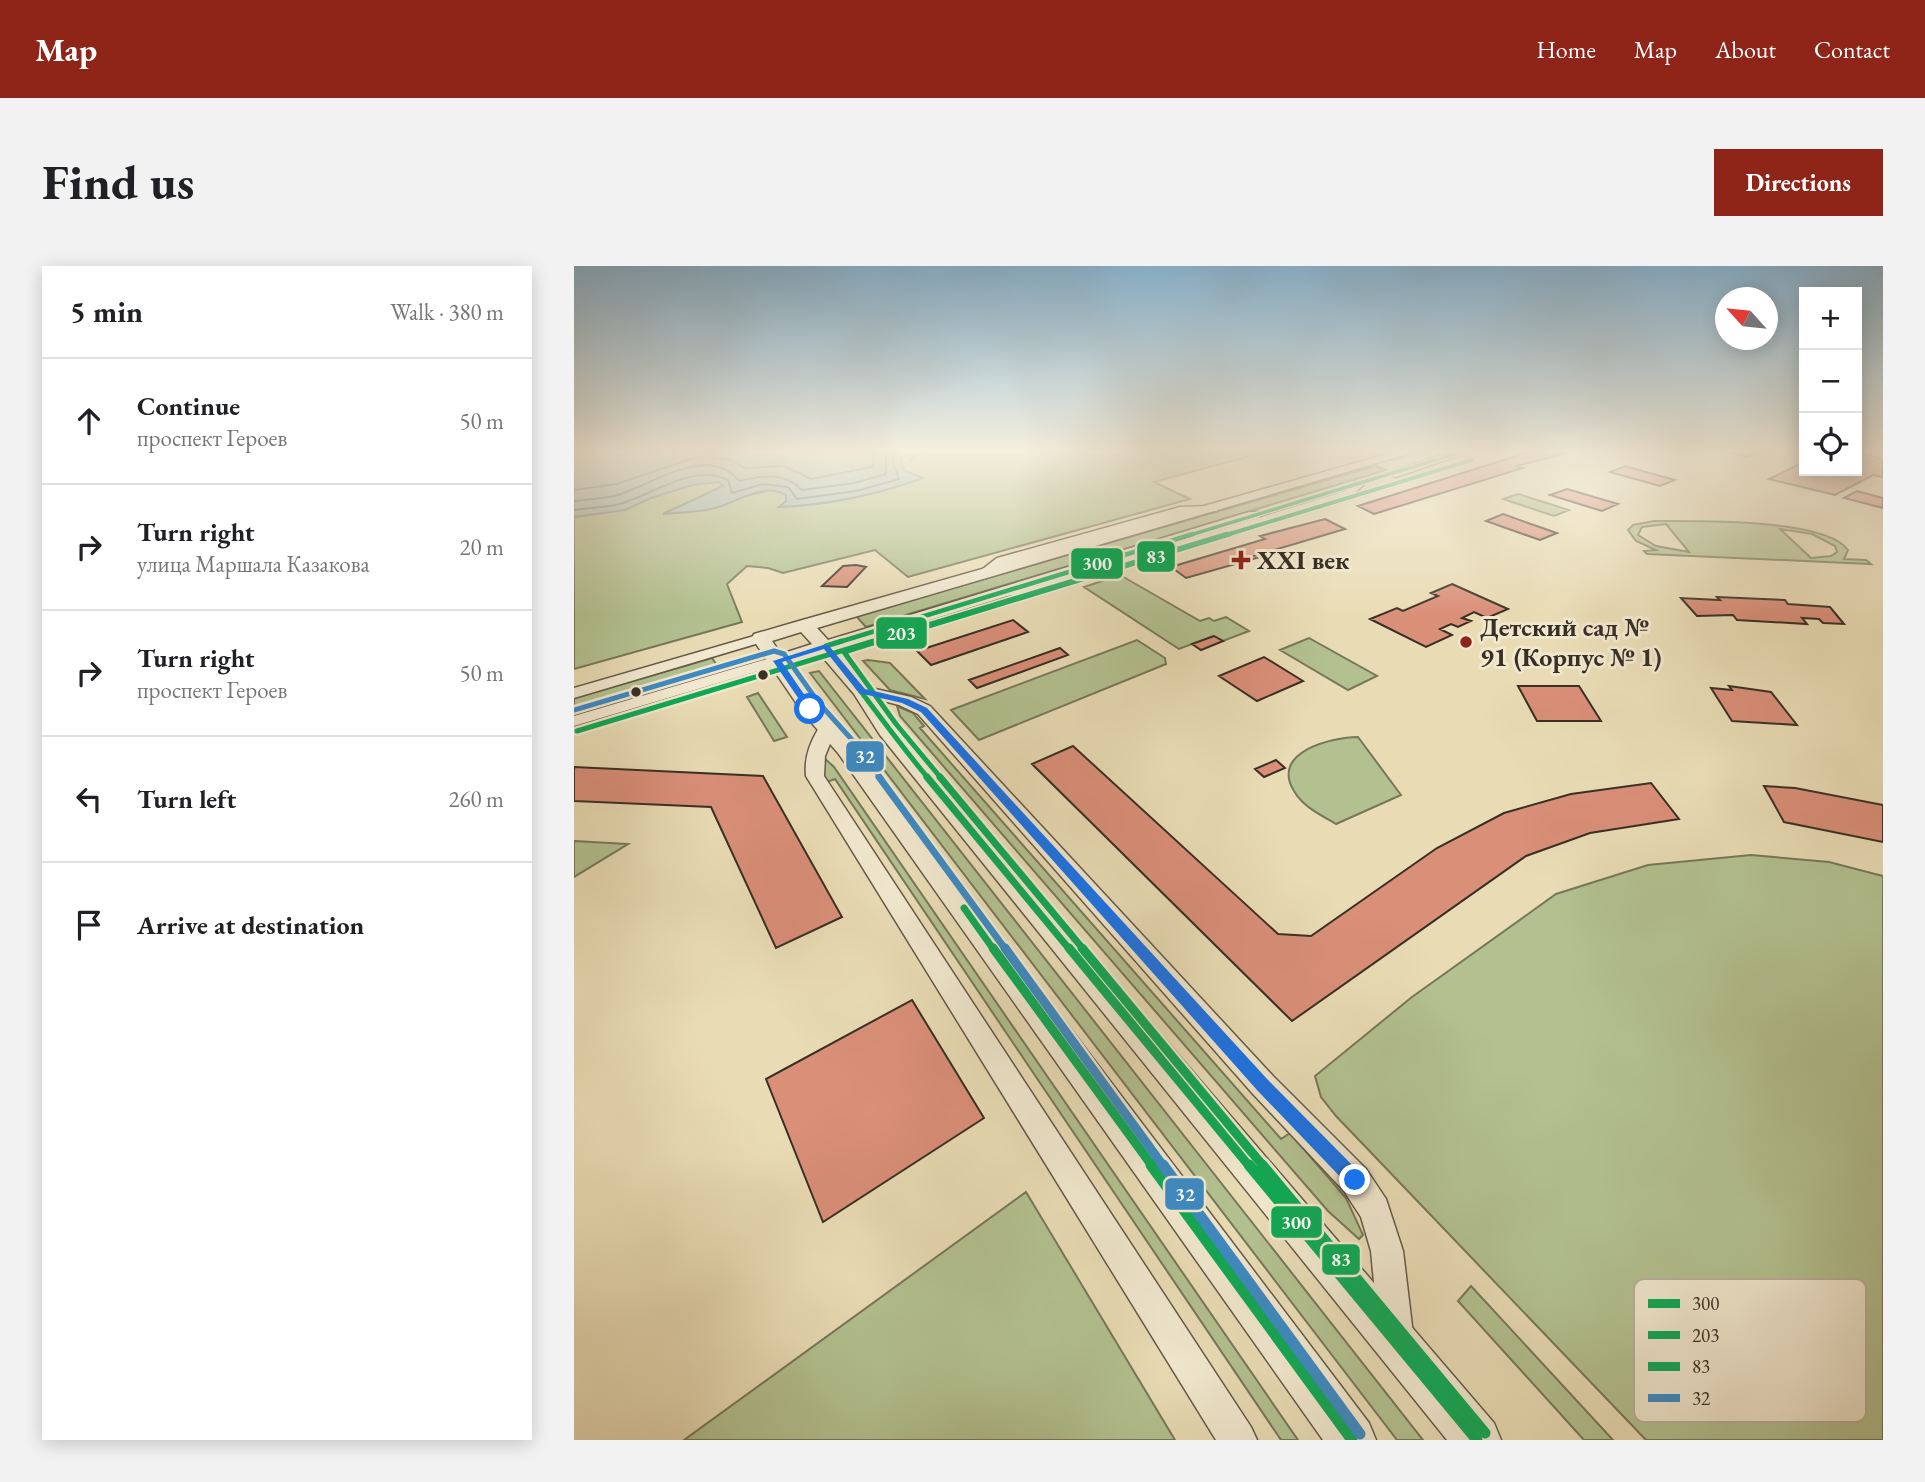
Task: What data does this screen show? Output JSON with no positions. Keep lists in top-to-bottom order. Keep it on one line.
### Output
{"places":{"health":["XXI век"],"other":["Детский сад № 91 (Корпус № 1)"]},"lines":["transit line 300","transit line 203","transit line 83","transit line 32"],"legend":["300","203","83","32"],"north":"top left","page":{"header":"Map","nav":["Home","Map","About","Contact"],"buttons":"Directions","title":"Find us","heading":["5 min","Walk · 380 m"],"map_buttons":["+","−"],"list":[["Continue","проспект Героев","50 m"],["Turn right","улица Маршала Казакова","20 m"],["Turn right","проспект Героев","50 m"],["Turn left","260 m"],"Arrive at destination"]}}
